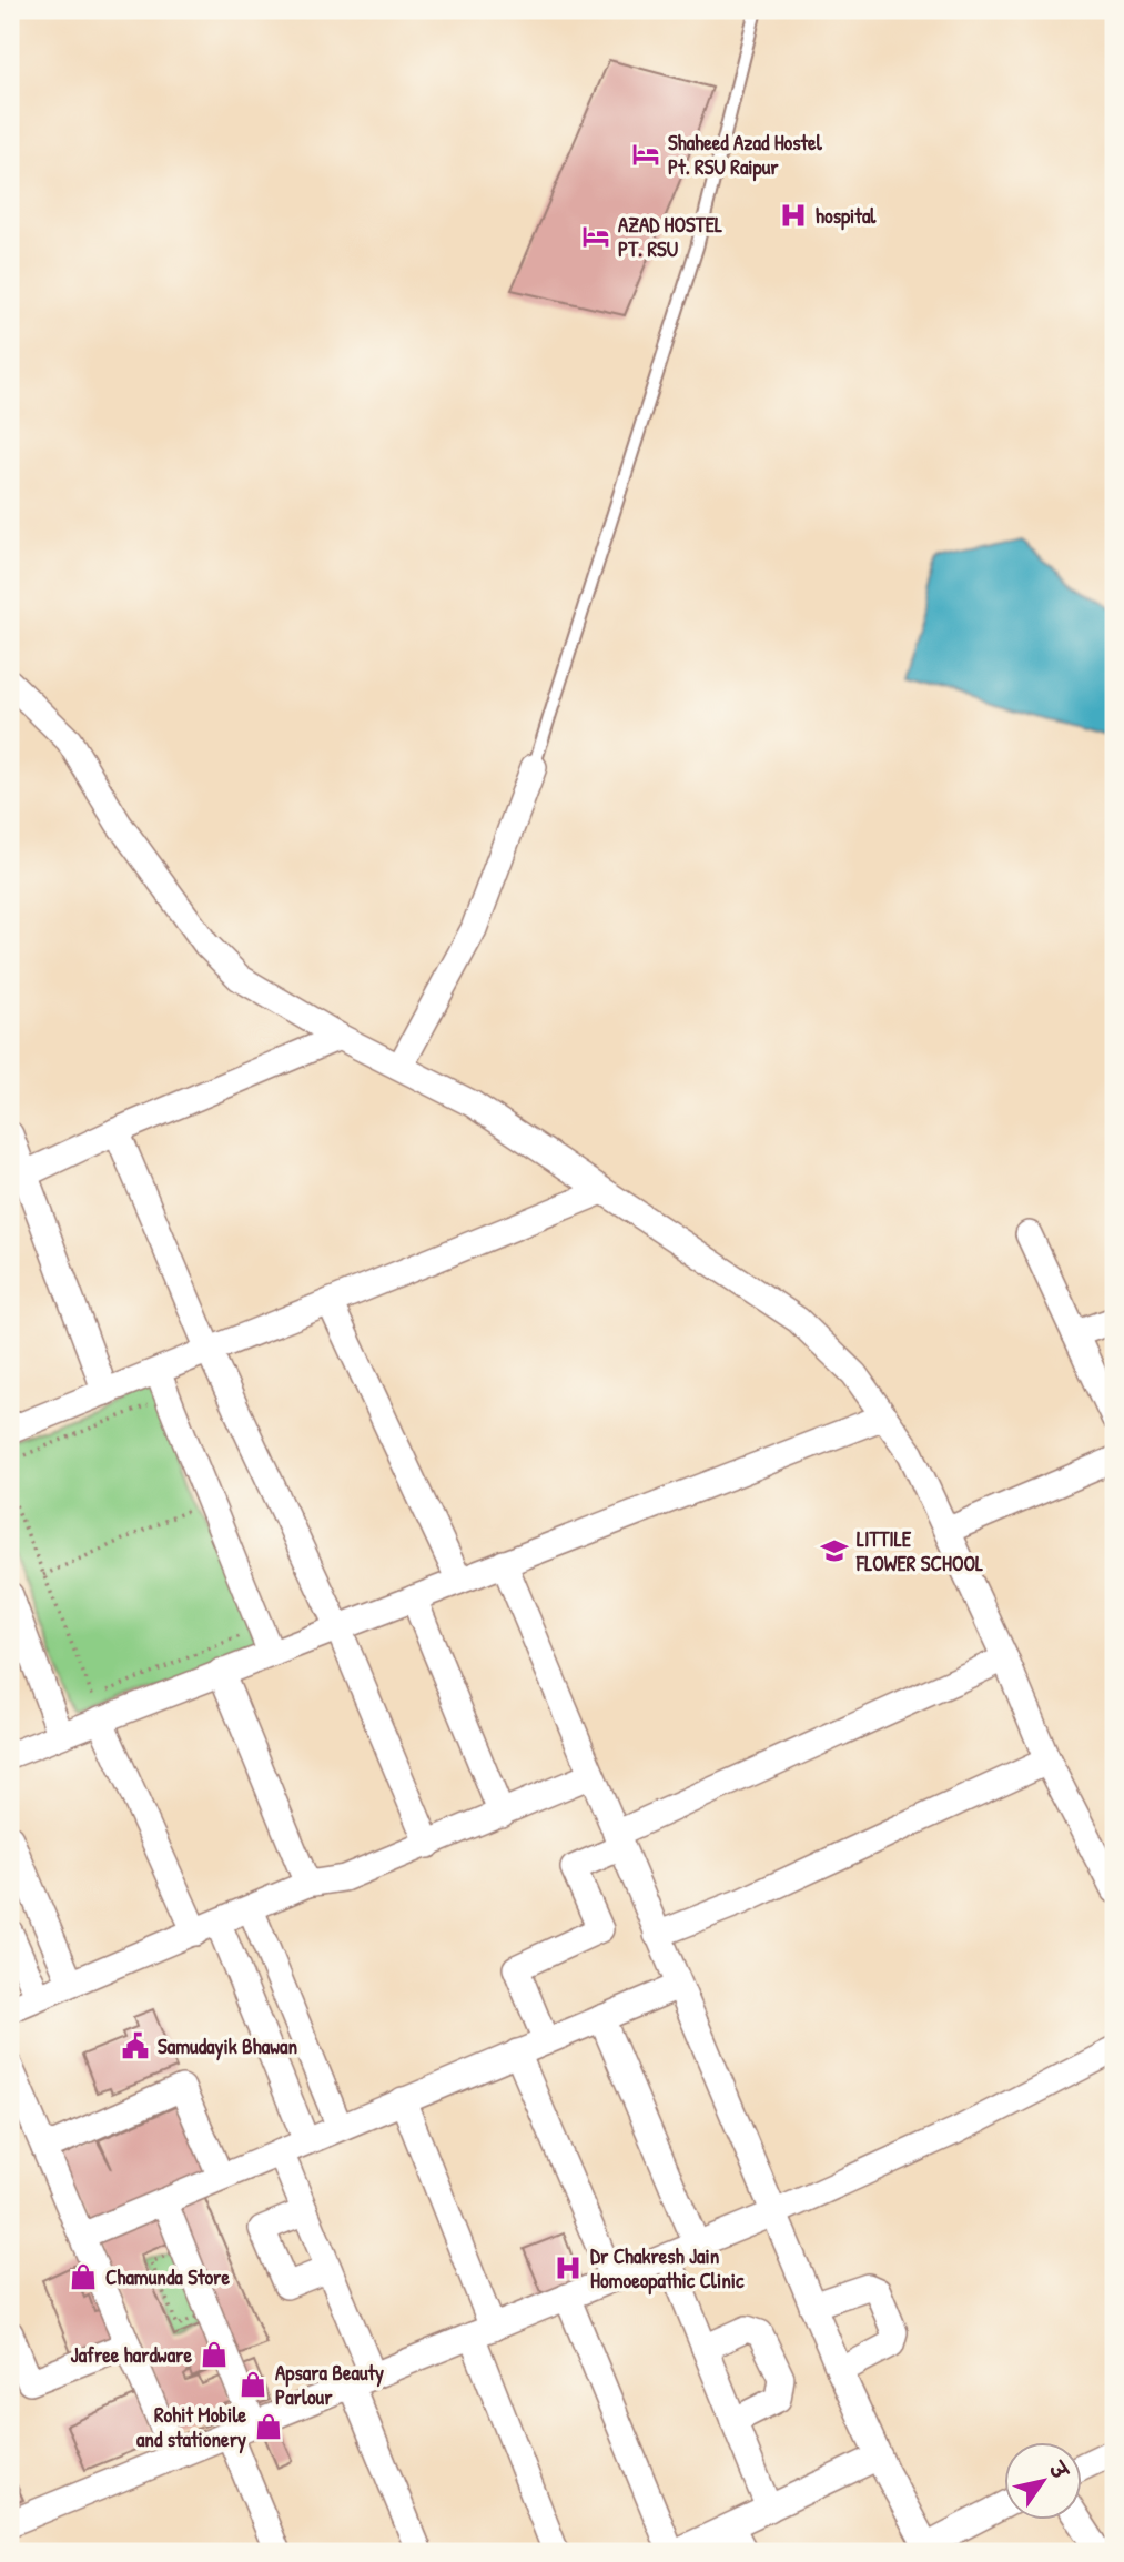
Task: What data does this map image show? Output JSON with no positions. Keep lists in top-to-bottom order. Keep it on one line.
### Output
{"places":{"hotel":["Shaheed Azad Hostel Pt. RSU Raipur","AZAD HOSTEL PT. RSU"],"hospital":["hospital","Dr Chakresh Jain Homoeopathic Clinic"],"school or university":["LITTILE FLOWER SCHOOL"],"public building":["Samudayik Bhawan"],"shop":["Chamunda Store","Jafree hardware","Apsara Beauty Parlour","Rohit Mobile and stationery"]},"north":"top right"}
